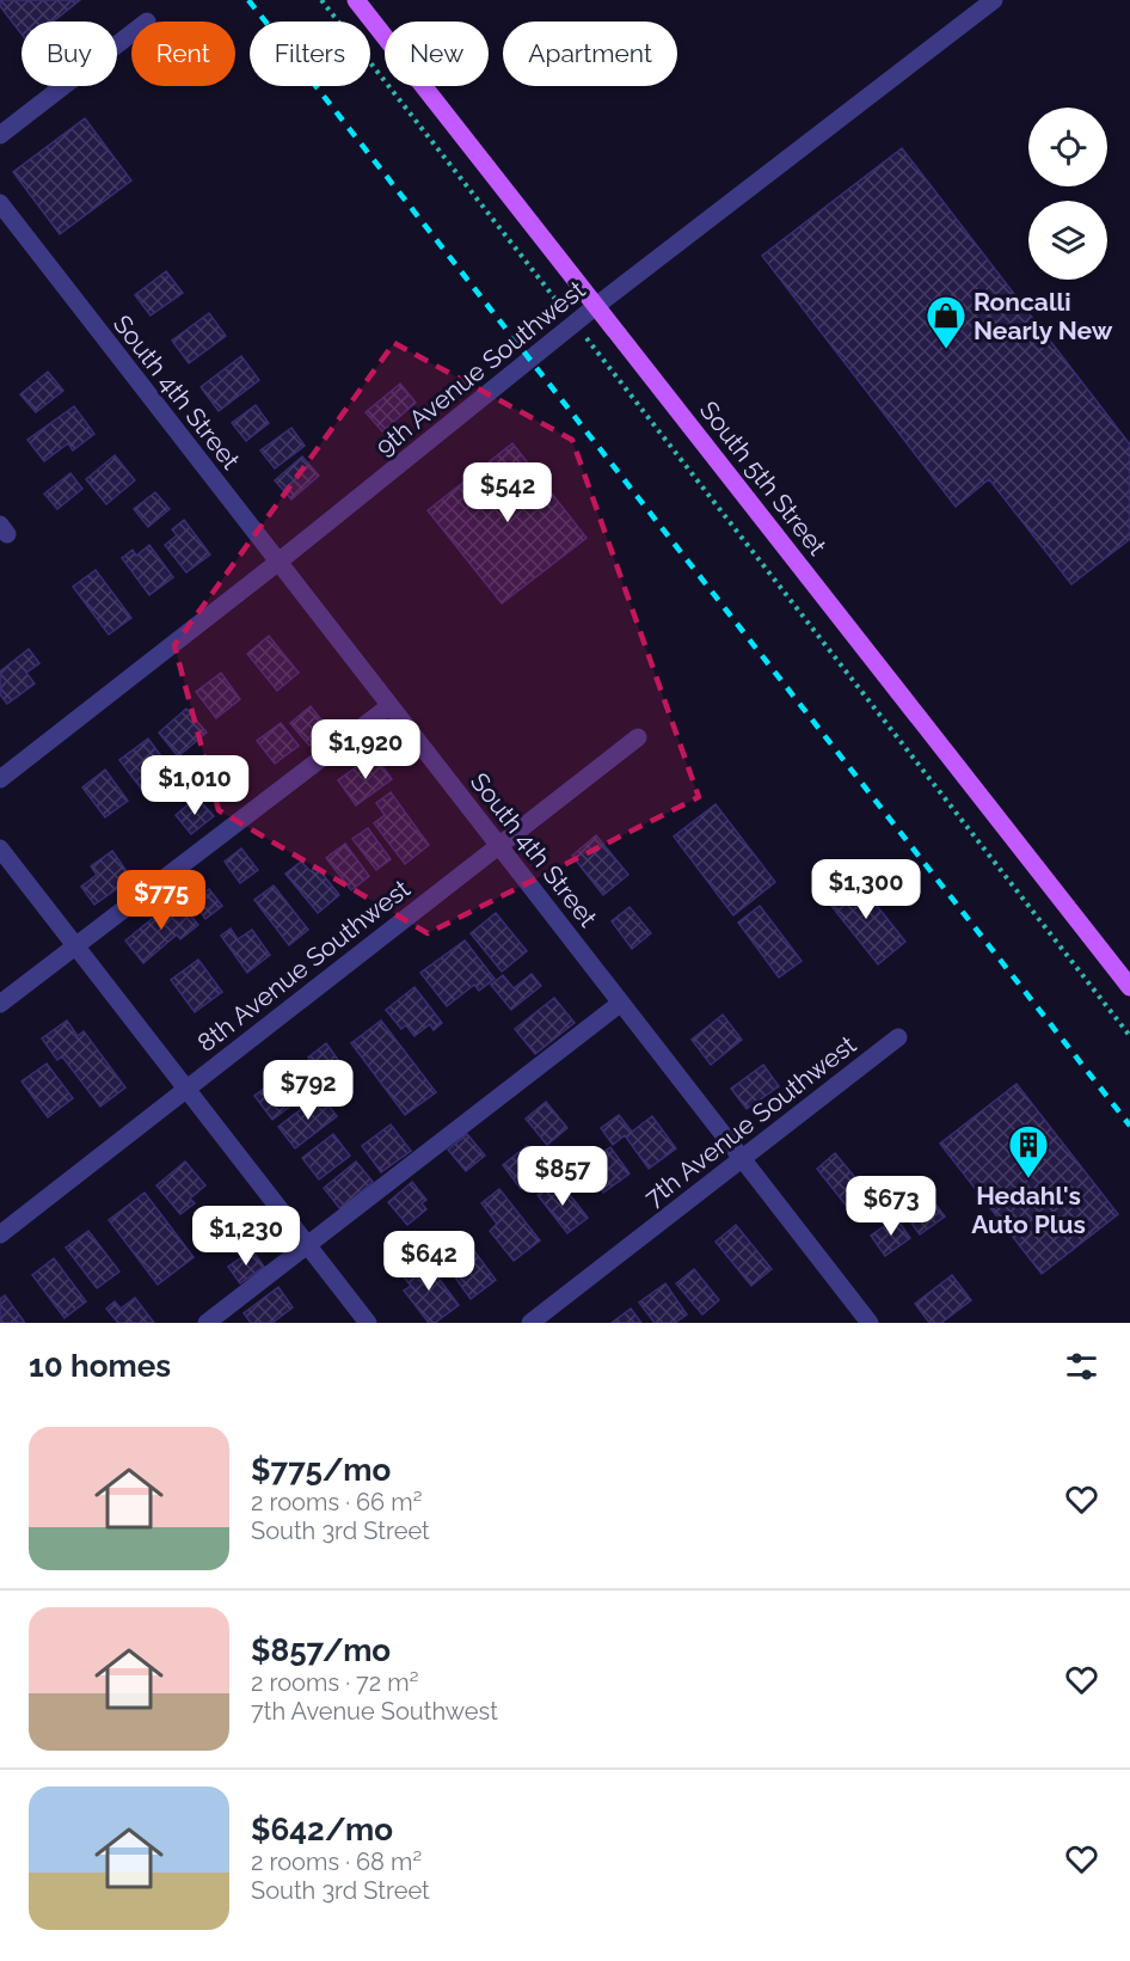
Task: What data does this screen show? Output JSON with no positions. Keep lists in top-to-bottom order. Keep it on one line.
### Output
{"streets":{"main road":["South 5th Street"],"street":["9th Avenue Southwest","South 4th Street","8th Avenue Southwest","7th Avenue Southwest"]},"crossings":[["9th Avenue Southwest","South 4th Street"],["9th Avenue Southwest","South 5th Street"],["South 4th Street","8th Avenue Southwest"],["South 4th Street","7th Avenue Southwest"]],"places":{"shop":["Roncalli Nearly New"],"building":["Hedahl's Auto Plus"]},"page":{"chip":["Buy","Rent","Filters","New","Apartment"],"price":["$542","$1,920","$1,010","$1,300","$775","$792","$857","$673","$1,230","$642"],"heading":"10 homes","list":[{"name":"$775/mo","note":"2 rooms · 66 m² · South 3rd Street"},{"name":"$857/mo","note":"2 rooms · 72 m² · 7th Avenue Southwest"},{"name":"$642/mo","note":"2 rooms · 68 m² · South 3rd Street"}]}}
